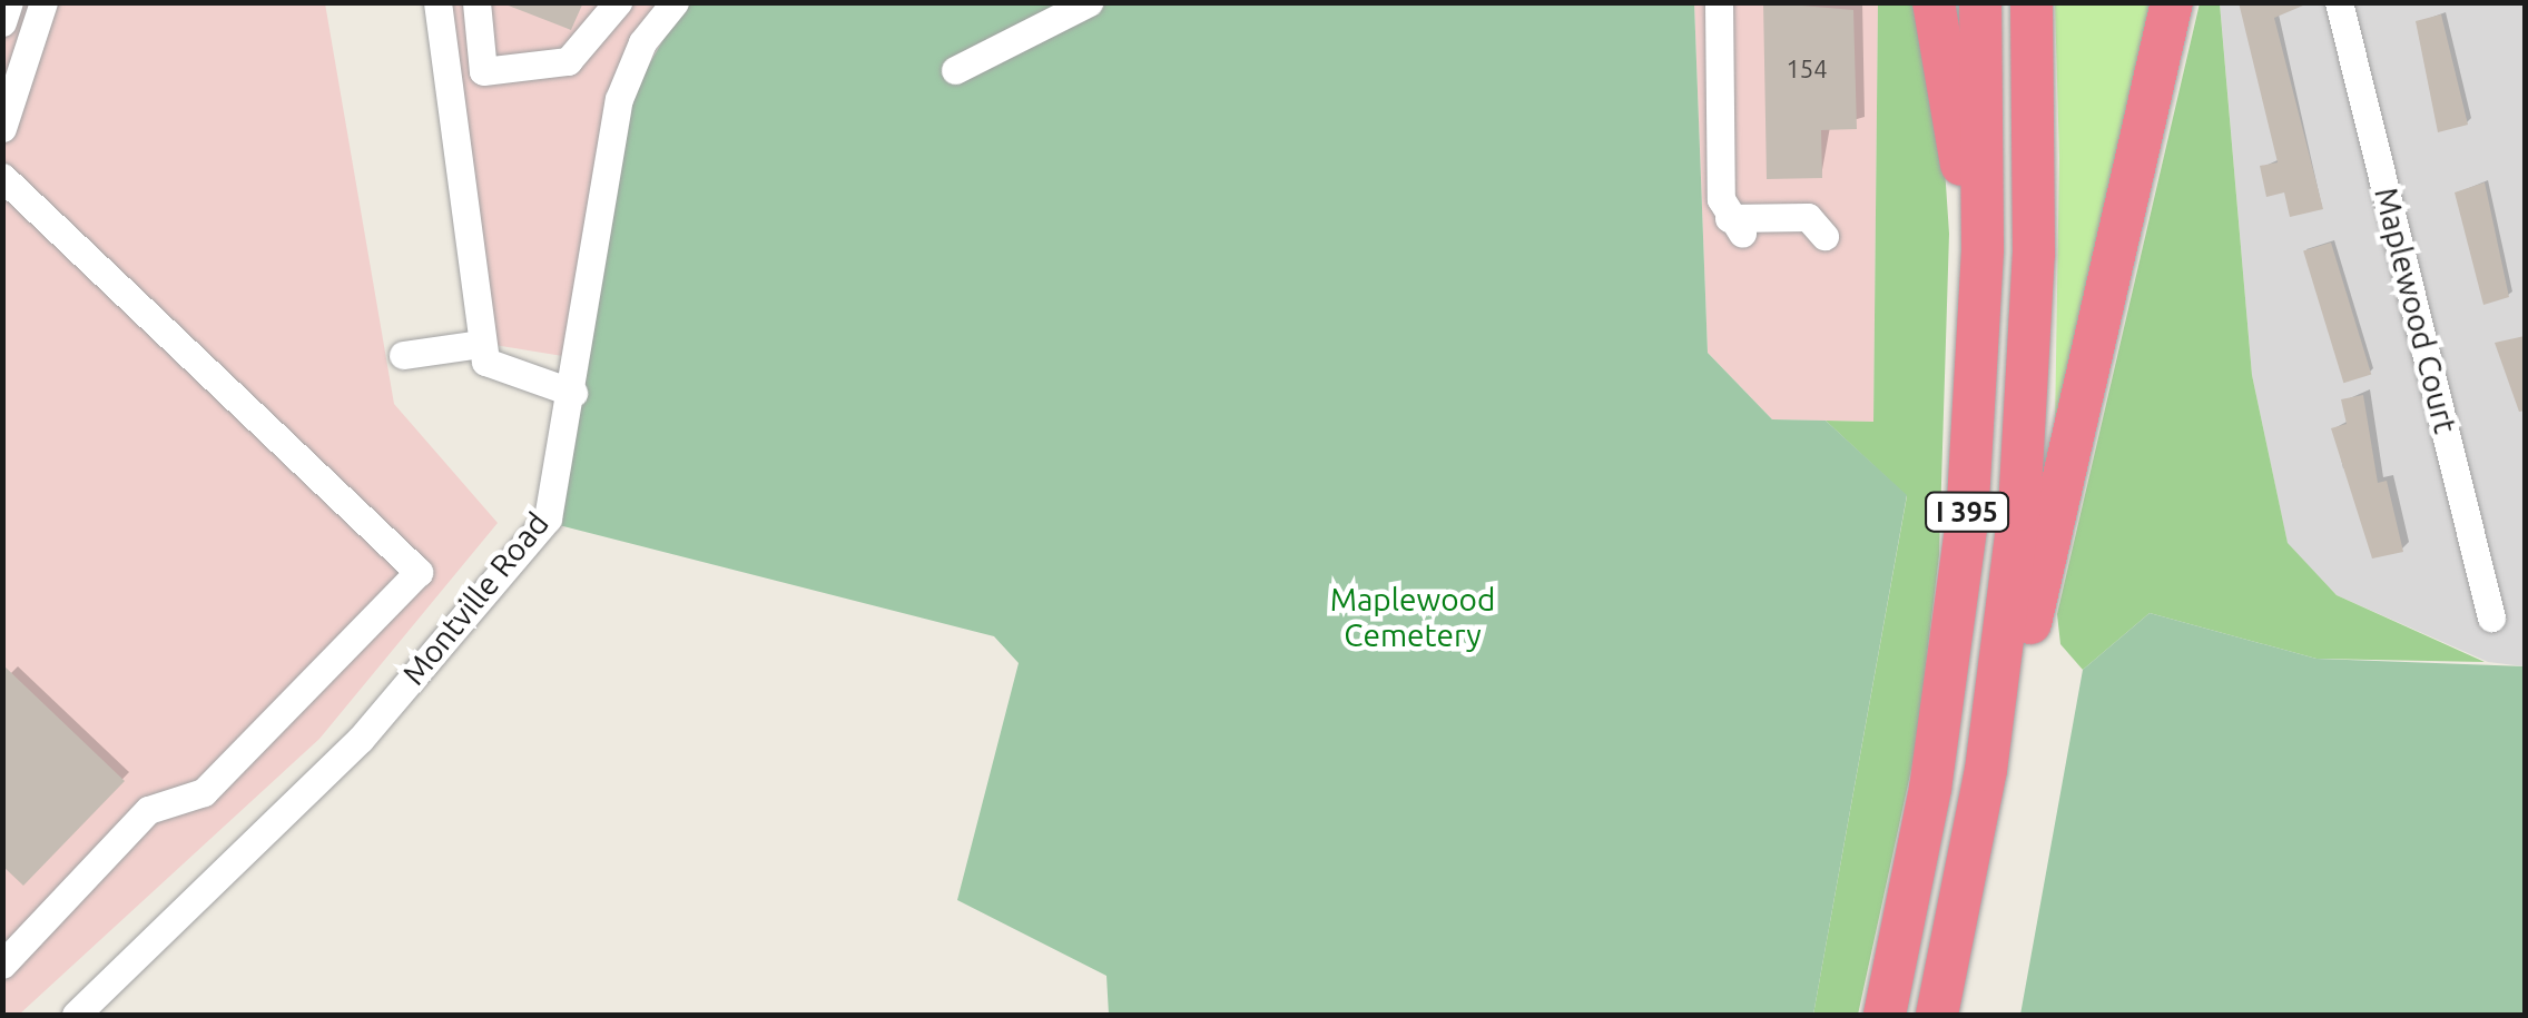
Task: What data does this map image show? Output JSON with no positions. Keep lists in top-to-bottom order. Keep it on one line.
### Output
{"streets":{"highway":["I 395"],"street":["Maplewood Court","Montville Road"]},"parks":["Maplewood Cemetery"],"house_numbers":["154"]}
